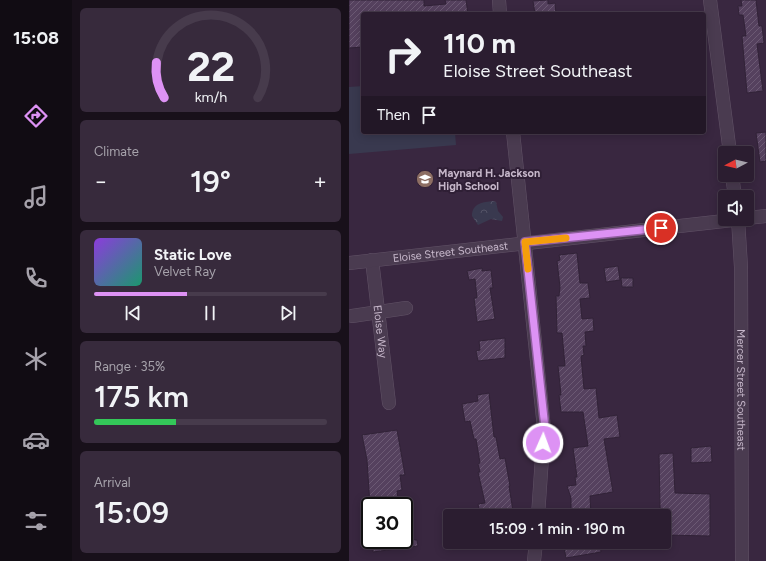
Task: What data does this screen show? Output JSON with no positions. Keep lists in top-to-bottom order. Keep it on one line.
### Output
{"streets":{"street":["Eloise Street Southeast","Eloise Way","Mercer Street Southeast"]},"crossings":[["Eloise Street Southeast","Eloise Way"]],"places":{"school or university":["Maynard H. Jackson High School"]},"north":"left","page":{"tabs":"15:08","turn":["110 m","Eloise Street Southeast"],"then":"Then","tile":["Climate",["Range · 35%","175 km"],["Arrival","15:09"]],"heat":["−","19°","+"],"song":["Static Love","Velvet Ray"],"limit":"30","trip":"15:09 · 1 min · 190 m","gauge":["22","km/h"]}}
